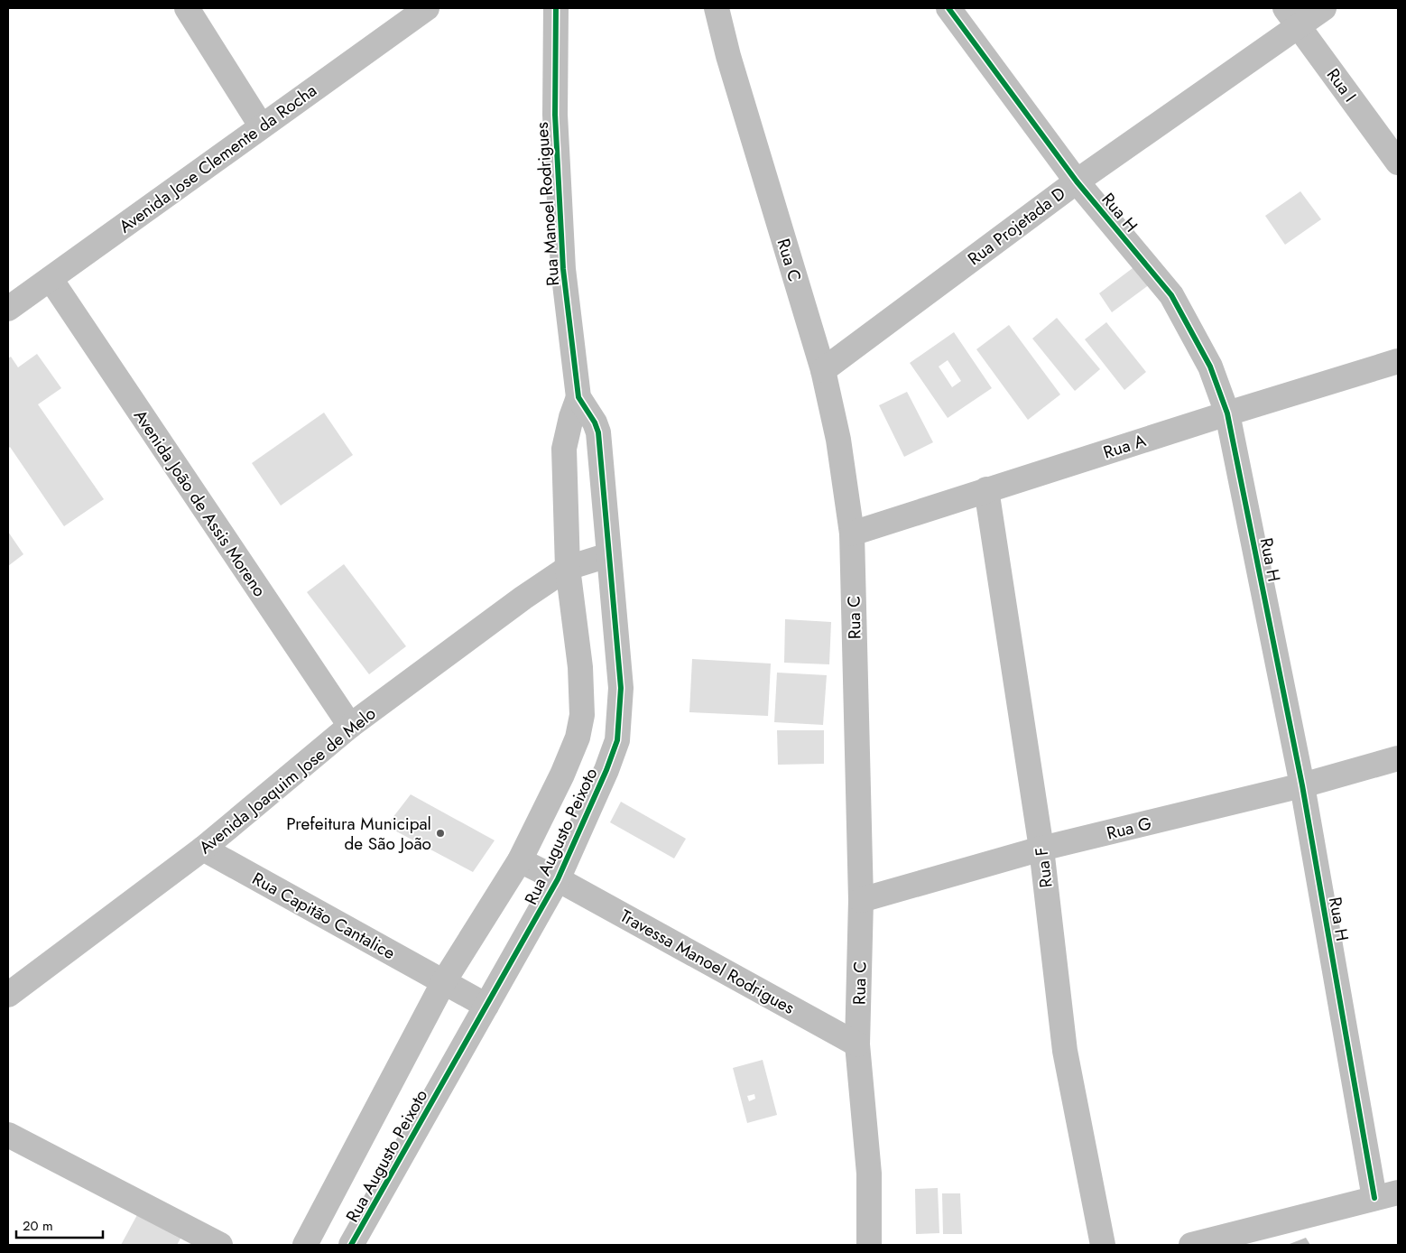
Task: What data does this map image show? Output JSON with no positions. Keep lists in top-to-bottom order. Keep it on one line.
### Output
{"streets":{"street":["Rua I","Avenida Jose Clemente da Rocha","Rua Manoel Rodrigues","Rua H","Rua Projetada D","Rua C","Rua A","Avenida João de Assis Moreno","Avenida Joaquim Jose de Melo","Rua G","Rua Augusto Peixoto","Rua F","Rua Capitão Cantalice","Travessa Manoel Rodrigues"]},"crossings":[["Rua I","Rua Projetada D"],["Avenida Jose Clemente da Rocha","Avenida João de Assis Moreno"],["Rua Manoel Rodrigues","Rua Augusto Peixoto"],["Rua H","Rua Projetada D"],["Rua H","Rua A"],["Rua H","Rua G"],["Rua Projetada D","Rua C"],["Rua C","Rua A"],["Rua C","Rua G"],["Rua C","Travessa Manoel Rodrigues"],["Rua A","Rua F"],["Avenida João de Assis Moreno","Avenida Joaquim Jose de Melo"],["Avenida Joaquim Jose de Melo","Rua Augusto Peixoto"],["Avenida Joaquim Jose de Melo","Rua Capitão Cantalice"],["Rua G","Rua F"],["Rua Augusto Peixoto","Rua Capitão Cantalice"],["Rua Augusto Peixoto","Travessa Manoel Rodrigues"]],"places":["Prefeitura Municipal de São João"],"scale_bar":"20 m"}
